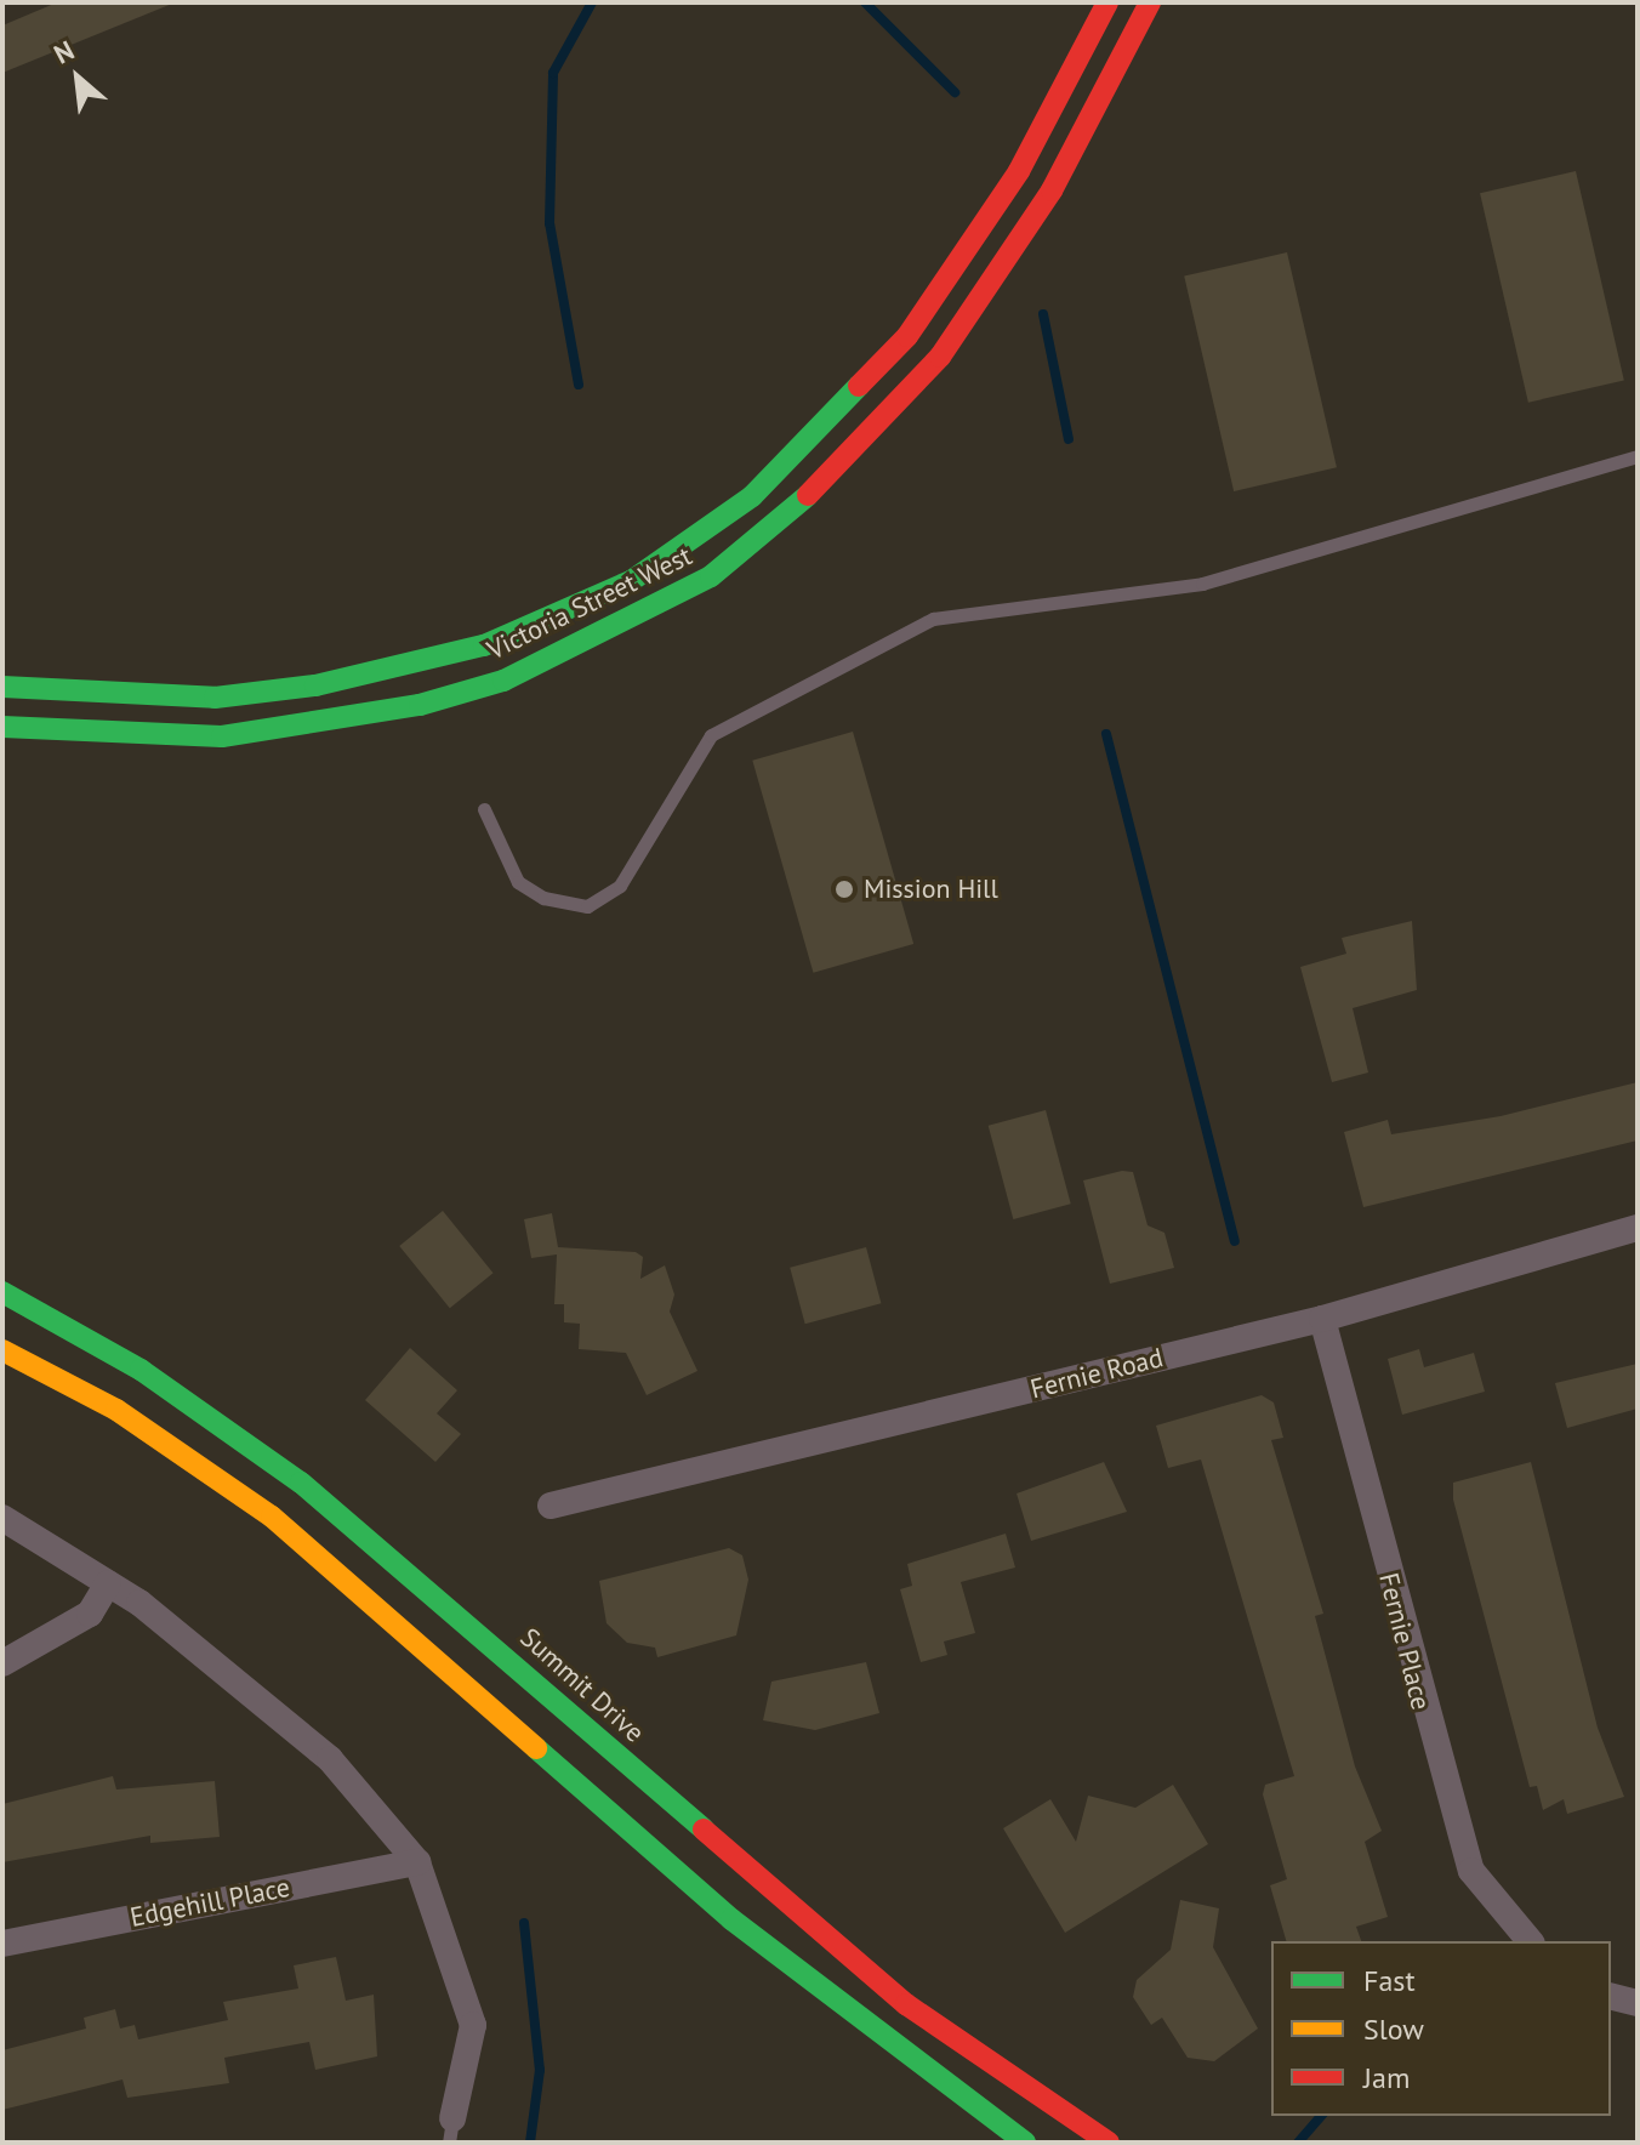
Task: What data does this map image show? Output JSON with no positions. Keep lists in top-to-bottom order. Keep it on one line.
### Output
{"streets":{"main road":["Victoria Street West","Summit Drive"],"street":["Fernie Road","Fernie Place","Edgehill Place"]},"crossings":[["Fernie Road","Fernie Place"]],"places":["Mission Hill"],"legend":["Fast","Slow","Jam"],"north":"top left"}
